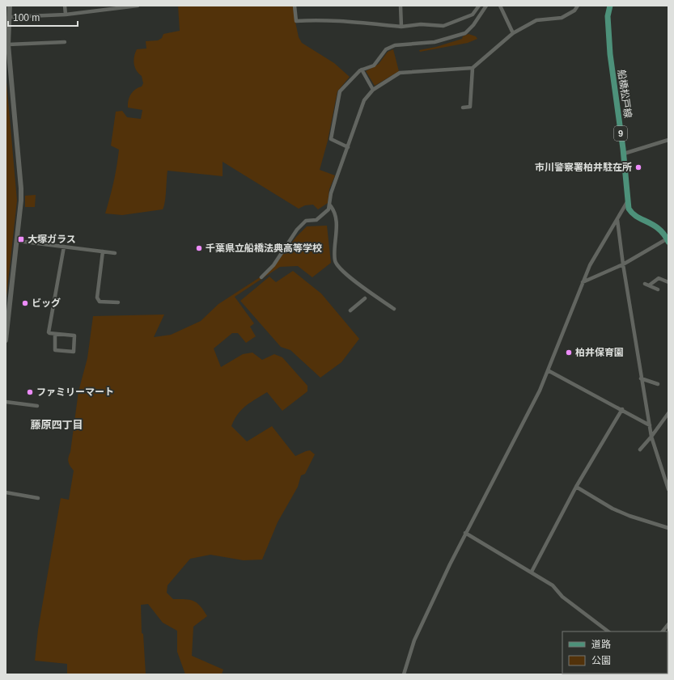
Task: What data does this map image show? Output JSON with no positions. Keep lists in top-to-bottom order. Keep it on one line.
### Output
{"streets":{"main road":["船橋松戸線","9"]},"districts":["藤原四丁目"],"places":{"other":["市川警察署柏井駐在所","千葉県立船橋法典高等学校","ビッグ","柏井保育園","ファミリーマート"],"transit":["大塚ガラス"]},"legend":["道路","公園"],"scale_bar":"100 m"}
